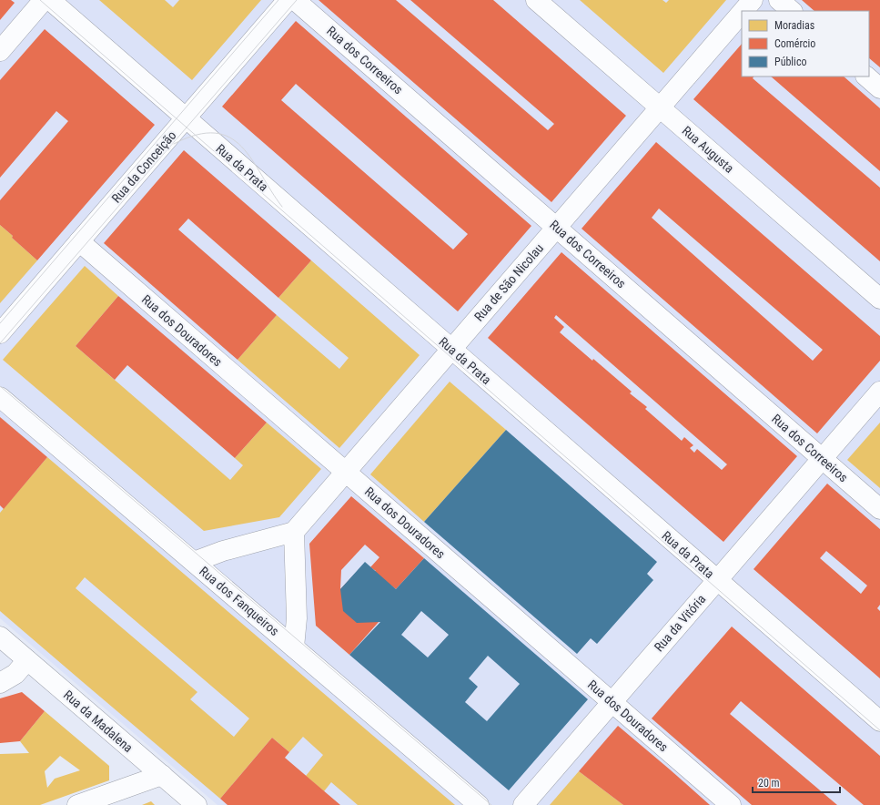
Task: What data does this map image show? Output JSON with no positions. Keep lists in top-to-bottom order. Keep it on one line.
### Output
{"streets":{"street":["Rua dos Correeiros","Rua Augusta","Rua da Conceição","Rua da Prata","Rua de São Nicolau","Rua dos Douradores","Rua dos Fanqueiros","Rua da Vitória","Rua da Madalena"]},"crossings":[["Rua dos Correeiros","Rua de São Nicolau"],["Rua dos Correeiros","Rua da Vitória"],["Rua Augusta","Rua de São Nicolau"],["Rua da Conceição","Rua da Prata"],["Rua da Conceição","Rua dos Douradores"],["Rua da Prata","Rua de São Nicolau"],["Rua da Prata","Rua da Vitória"],["Rua de São Nicolau","Rua dos Douradores"],["Rua dos Douradores","Rua da Vitória"]],"legend":["Moradias","Comércio","Público"],"scale_bar":"20 m"}
